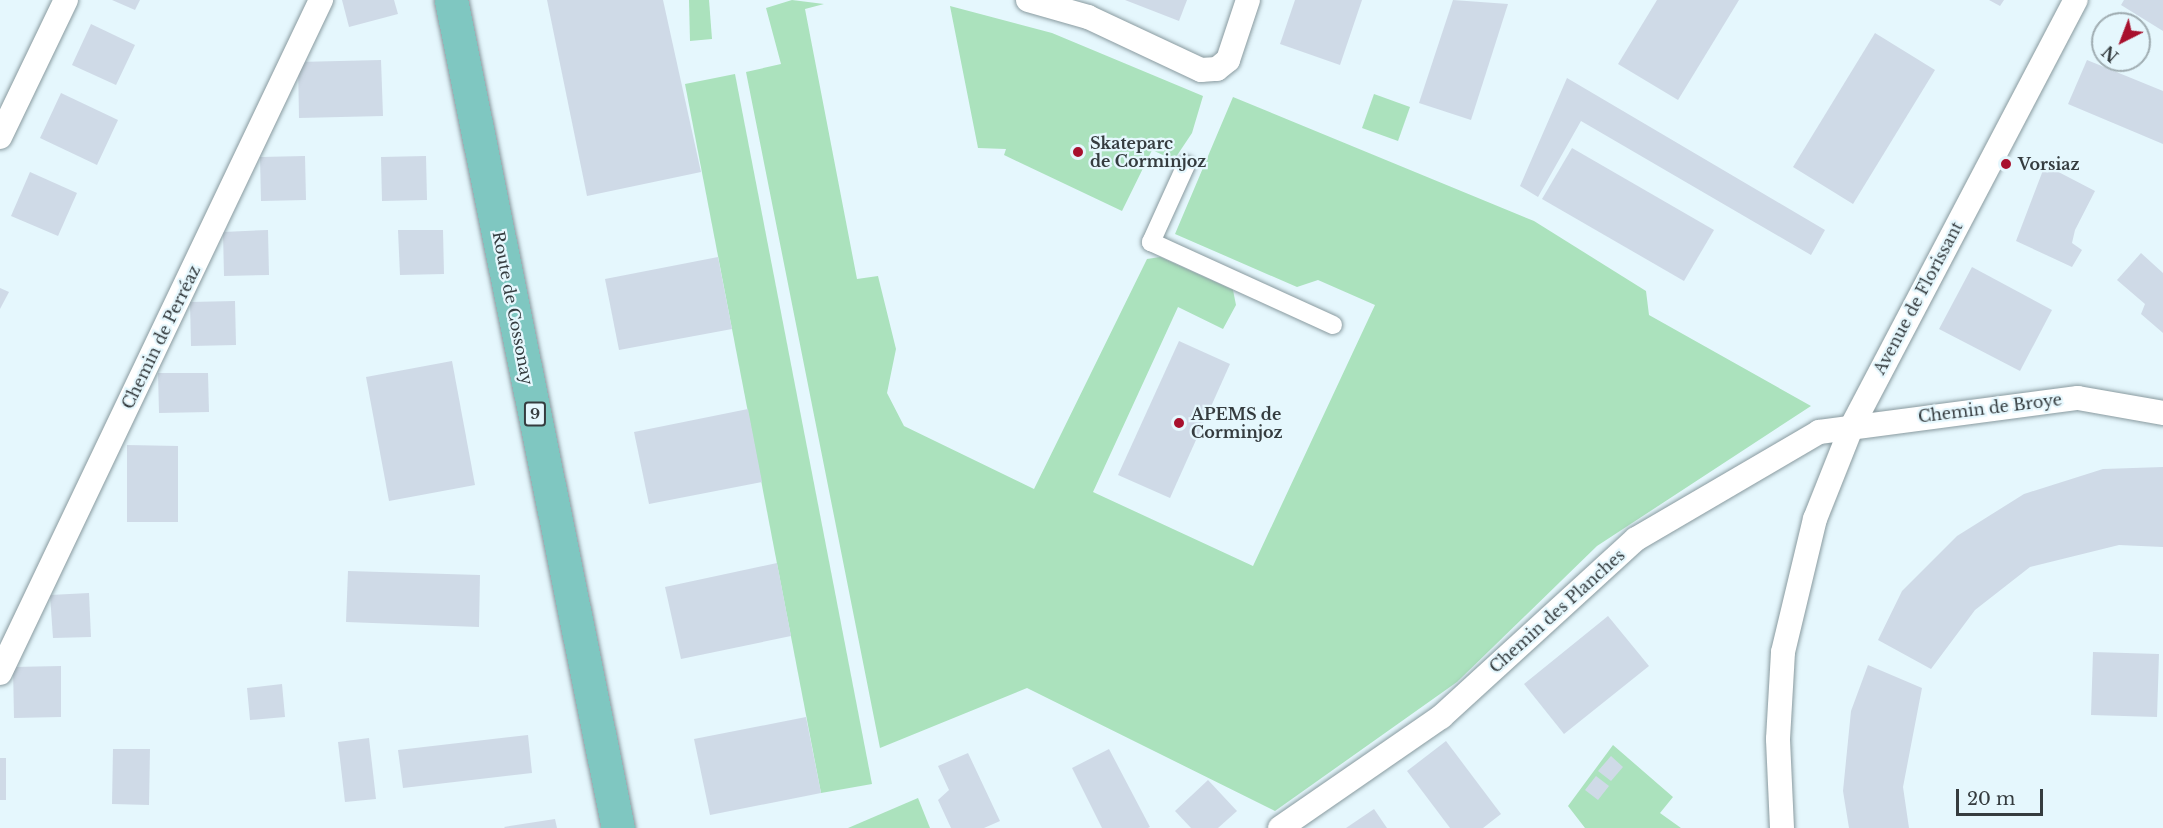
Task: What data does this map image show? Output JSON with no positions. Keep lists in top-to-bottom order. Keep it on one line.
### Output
{"streets":{"main road":["Route de Cossonay","9"],"street":["Avenue de Florissant","Chemin de Perréaz","Chemin de Broye","Chemin des Planches"]},"crossings":[["Avenue de Florissant","Chemin de Broye"],["Avenue de Florissant","Chemin des Planches"],["Chemin de Broye","Chemin des Planches"]],"places":["Skateparc de Corminjoz","Vorsiaz","APEMS de Corminjoz"],"scale_bar":"20 m","north":"bottom left"}
